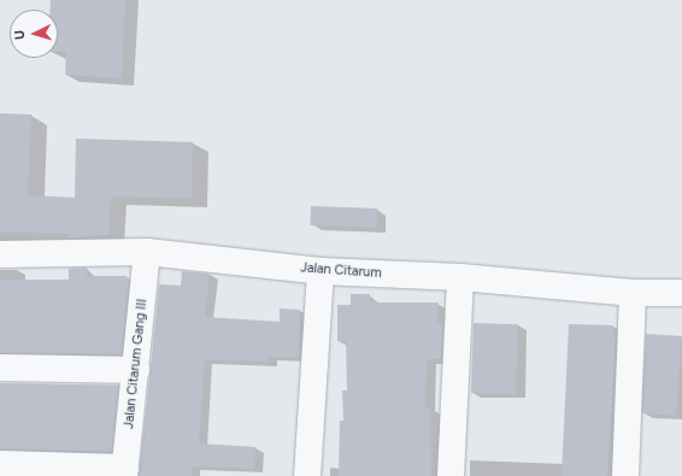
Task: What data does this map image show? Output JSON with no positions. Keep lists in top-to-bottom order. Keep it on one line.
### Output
{"streets":{"street":["Jalan Citarum","Jalan Citarum Gang III"]},"crossings":[["Jalan Citarum","Jalan Citarum Gang III"]],"north":"left"}
